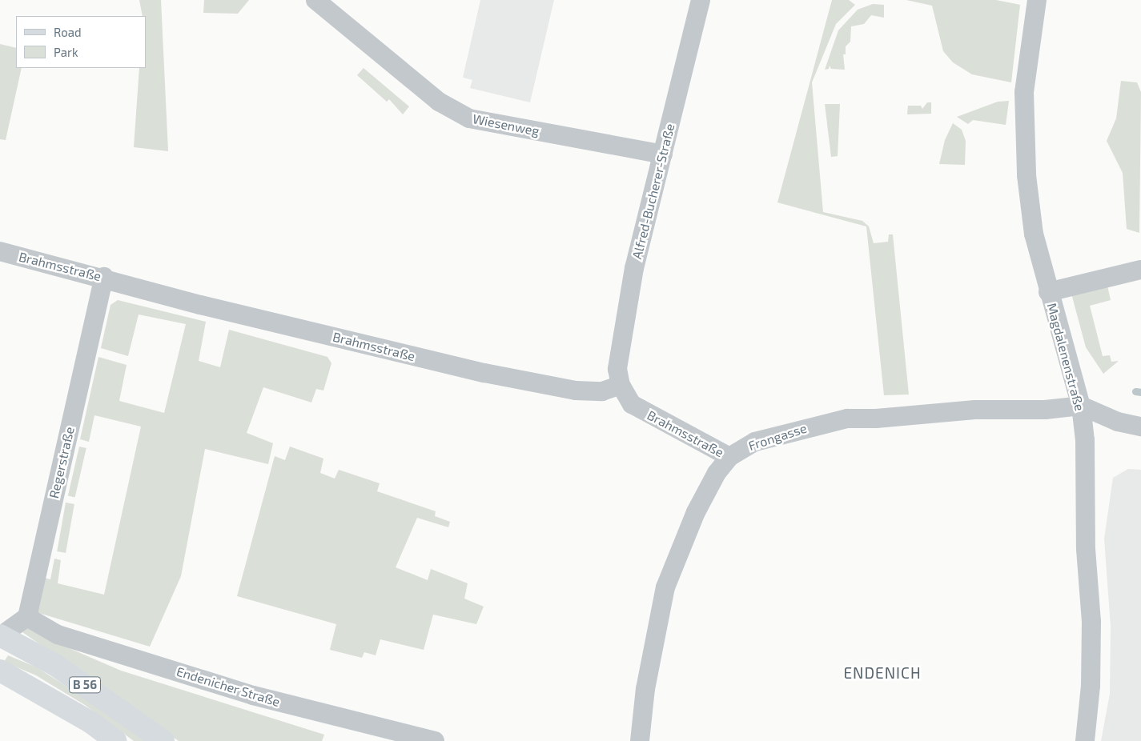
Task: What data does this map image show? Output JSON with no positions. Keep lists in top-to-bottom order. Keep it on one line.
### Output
{"streets":{"main road":["B 56"],"street":["Wiesenweg","Alfred-Bucherer-Straße","Brahmsstraße","Magdalenenstraße","Frongasse","Regerstraße","Endenicher Straße"]},"crossings":[["Wiesenweg","Alfred-Bucherer-Straße"],["Alfred-Bucherer-Straße","Brahmsstraße"],["Brahmsstraße","Frongasse"],["Brahmsstraße","Regerstraße"],["Magdalenenstraße","Frongasse"],["Regerstraße","Endenicher Straße"]],"districts":["ENDENICH"],"legend":["Road","Park"]}
